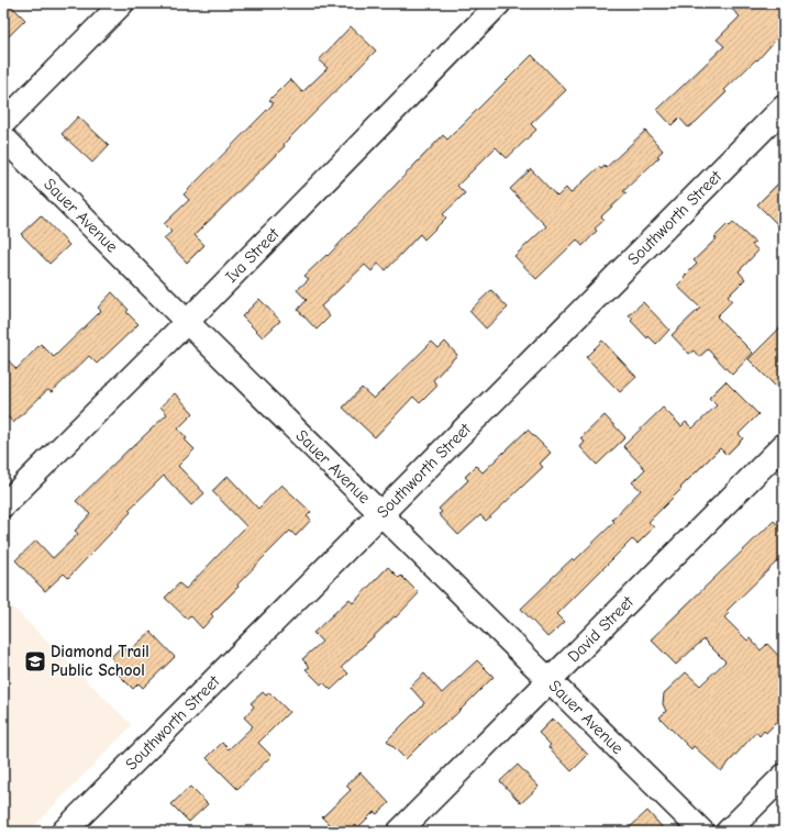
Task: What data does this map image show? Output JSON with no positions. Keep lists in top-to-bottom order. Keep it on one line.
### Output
{"streets":{"main road":["Southworth Street"],"street":["Sauer Avenue","Iva Street","David Street"]},"crossings":[["Sauer Avenue","Southworth Street"],["Sauer Avenue","Iva Street"],["Sauer Avenue","David Street"]],"places":{"school or university":["Diamond Trail Public School"]}}
